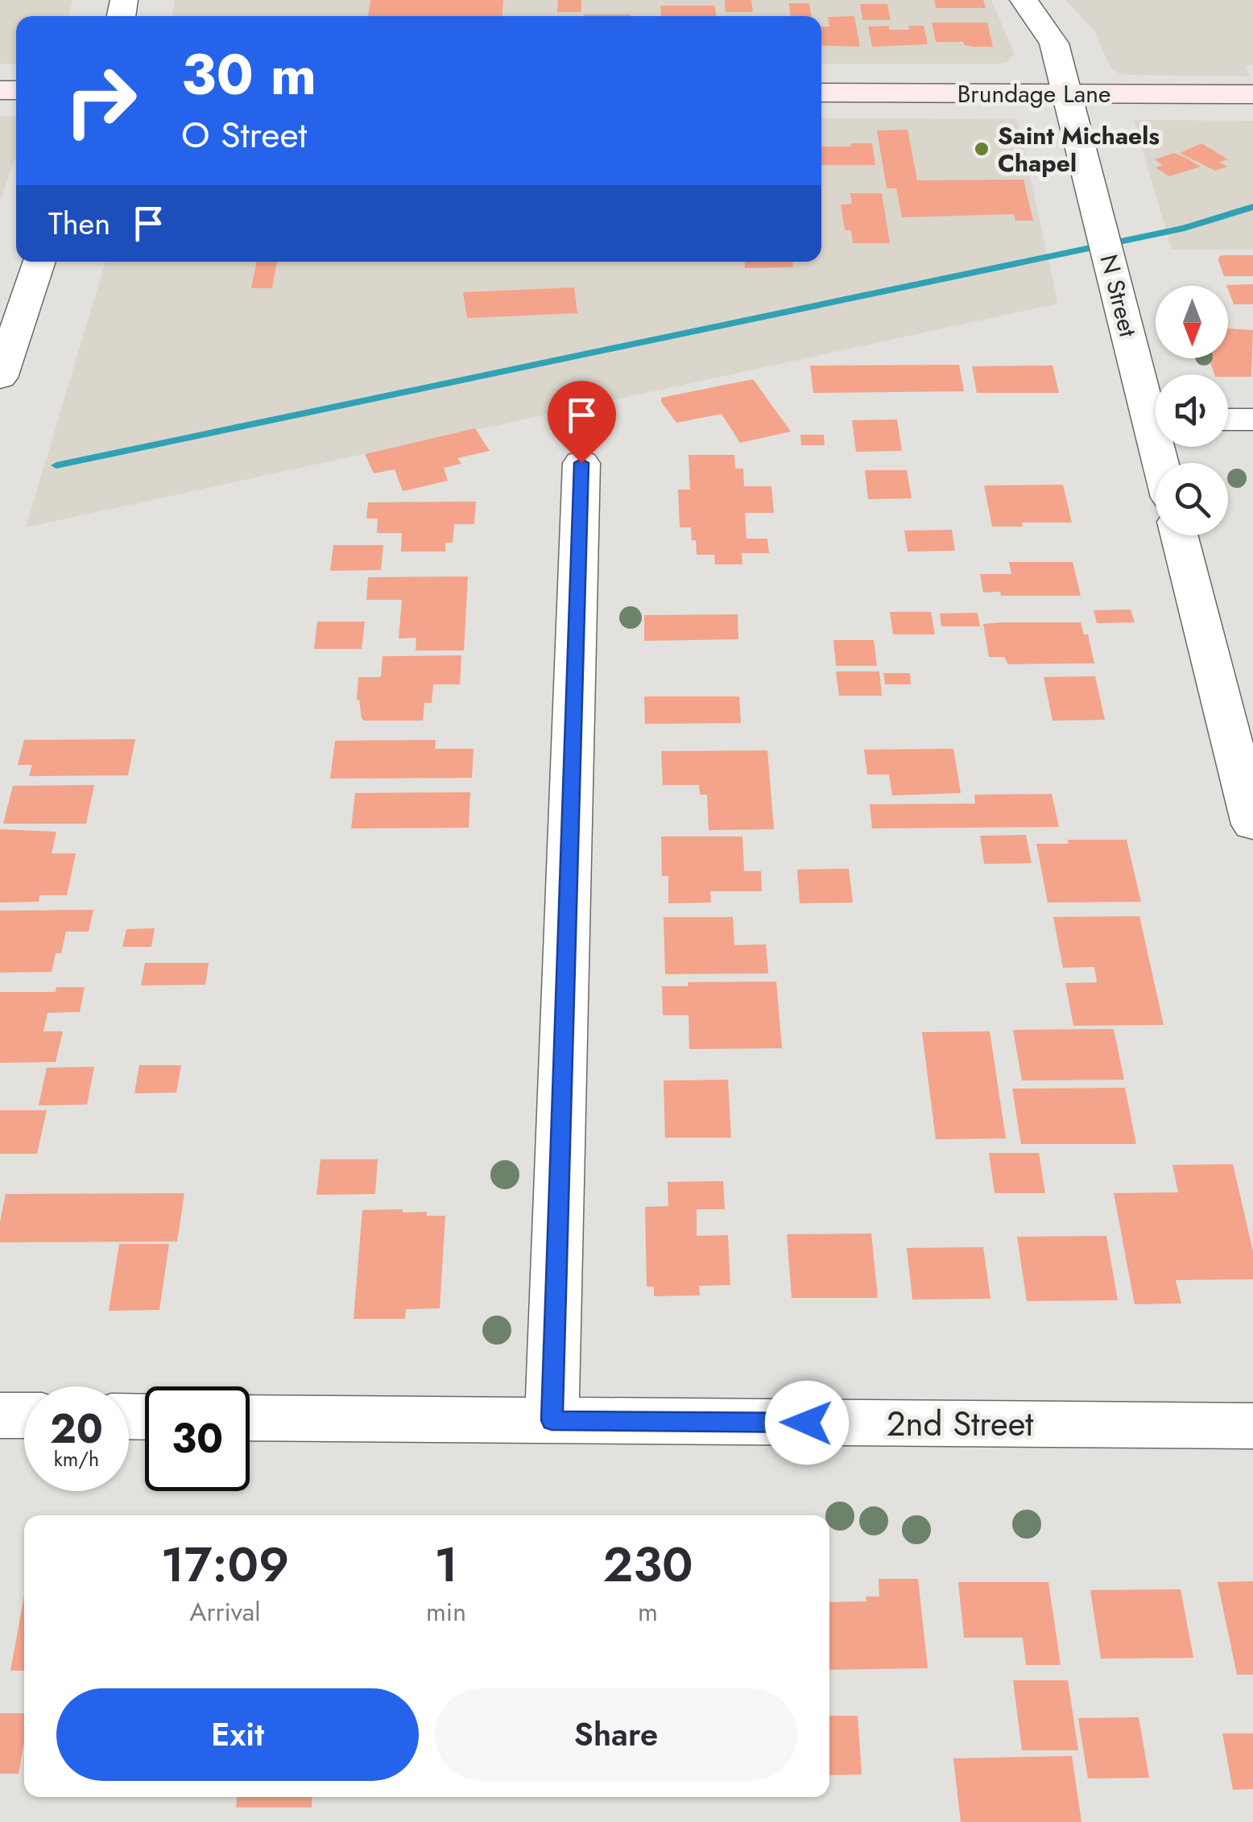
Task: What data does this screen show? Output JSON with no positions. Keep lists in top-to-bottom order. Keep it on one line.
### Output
{"streets":{"main road":["Brundage Lane"],"street":["N Street","2nd Street"]},"crossings":[["Brundage Lane","N Street"]],"places":["Saint Michaels Chapel"],"north":"bottom","page":{"turn":["30 m","O Street"],"then":"Then","speed":"20 km/h","limit":"30","eta":["17:09","Arrival","1","min","230","m"],"buttons":["Exit","Share"]}}
